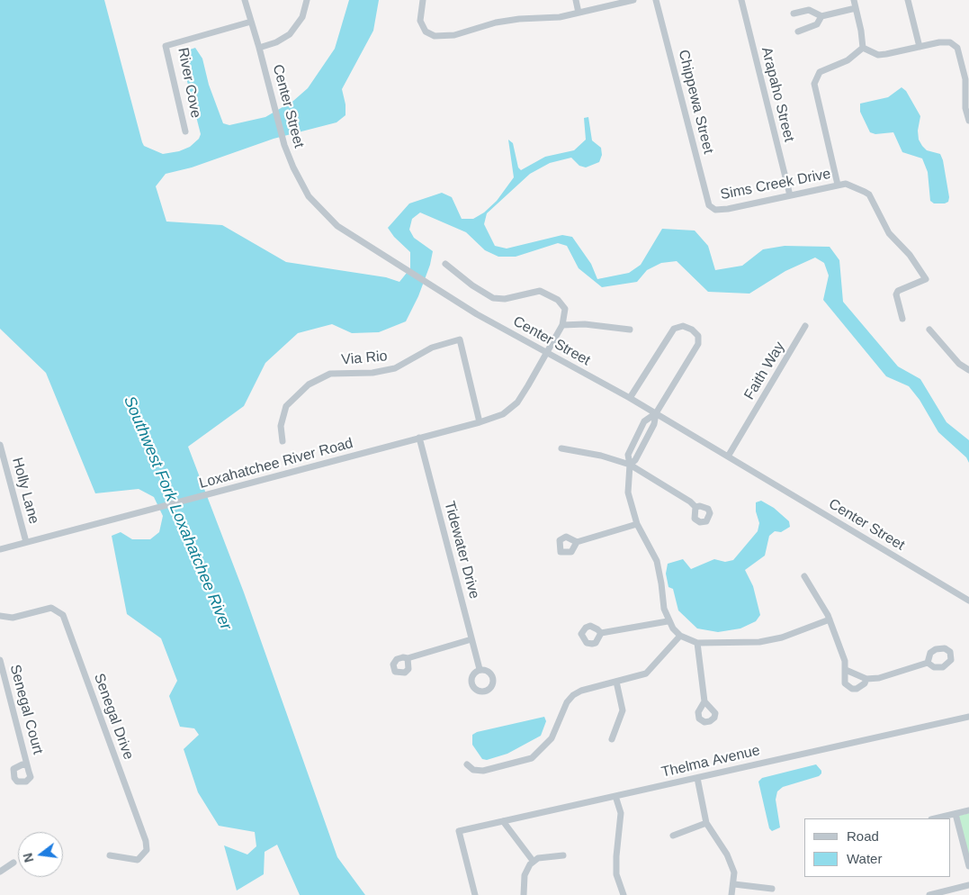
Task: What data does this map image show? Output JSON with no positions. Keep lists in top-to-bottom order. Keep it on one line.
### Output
{"streets":{"street":["River Cove","Arapaho Street","Chippewa Street","Center Street","Sims Creek Drive","Via Rio","Faith Way","Loxahatchee River Road","Holly Lane","Tidewater Drive","Senegal Court","Senegal Drive","Thelma Avenue"]},"crossings":[["River Cove","Center Street"],["Arapaho Street","Sims Creek Drive"],["Chippewa Street","Sims Creek Drive"],["Center Street","Faith Way"],["Center Street","Loxahatchee River Road"],["Via Rio","Loxahatchee River Road"],["Loxahatchee River Road","Holly Lane"],["Loxahatchee River Road","Tidewater Drive"]],"water":["Southwest Fork Loxahatchee River"],"legend":["Road","Water"],"north":"left"}
